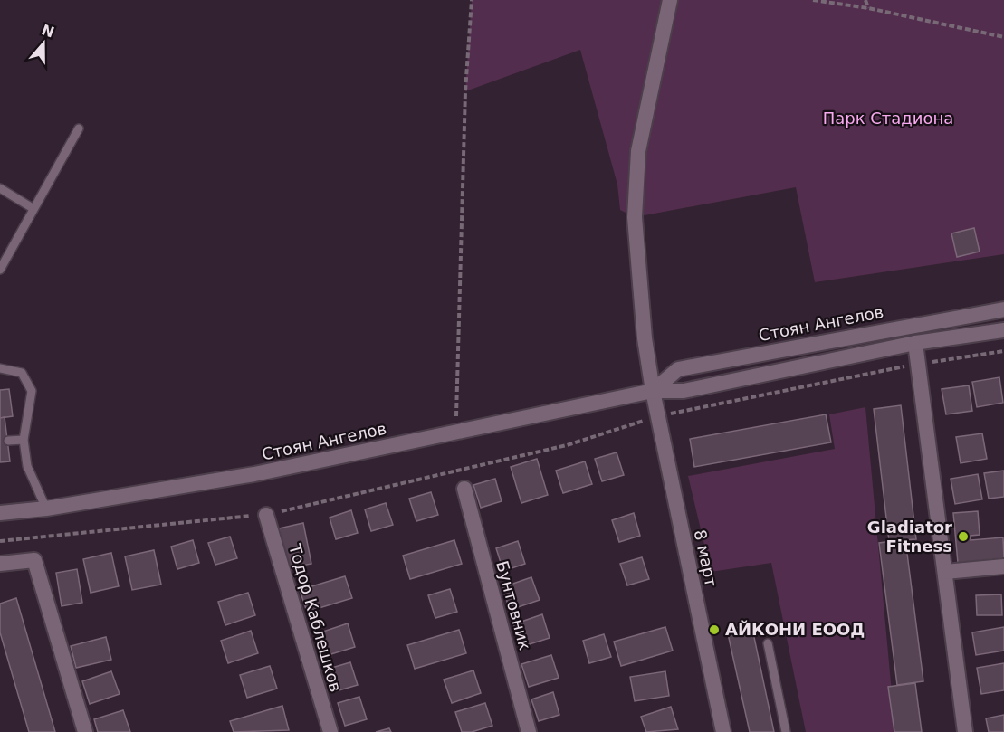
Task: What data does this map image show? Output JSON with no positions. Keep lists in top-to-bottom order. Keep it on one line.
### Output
{"streets":{"street":["Стоян Ангелов","8 март","Бунтовник","Тодор Каблешков"]},"crossings":[["Стоян Ангелов","8 март"]],"parks":["Парк Стадиона"],"places":["Gladiator Fitness","АЙКОНИ ЕООД"],"north":"top"}
